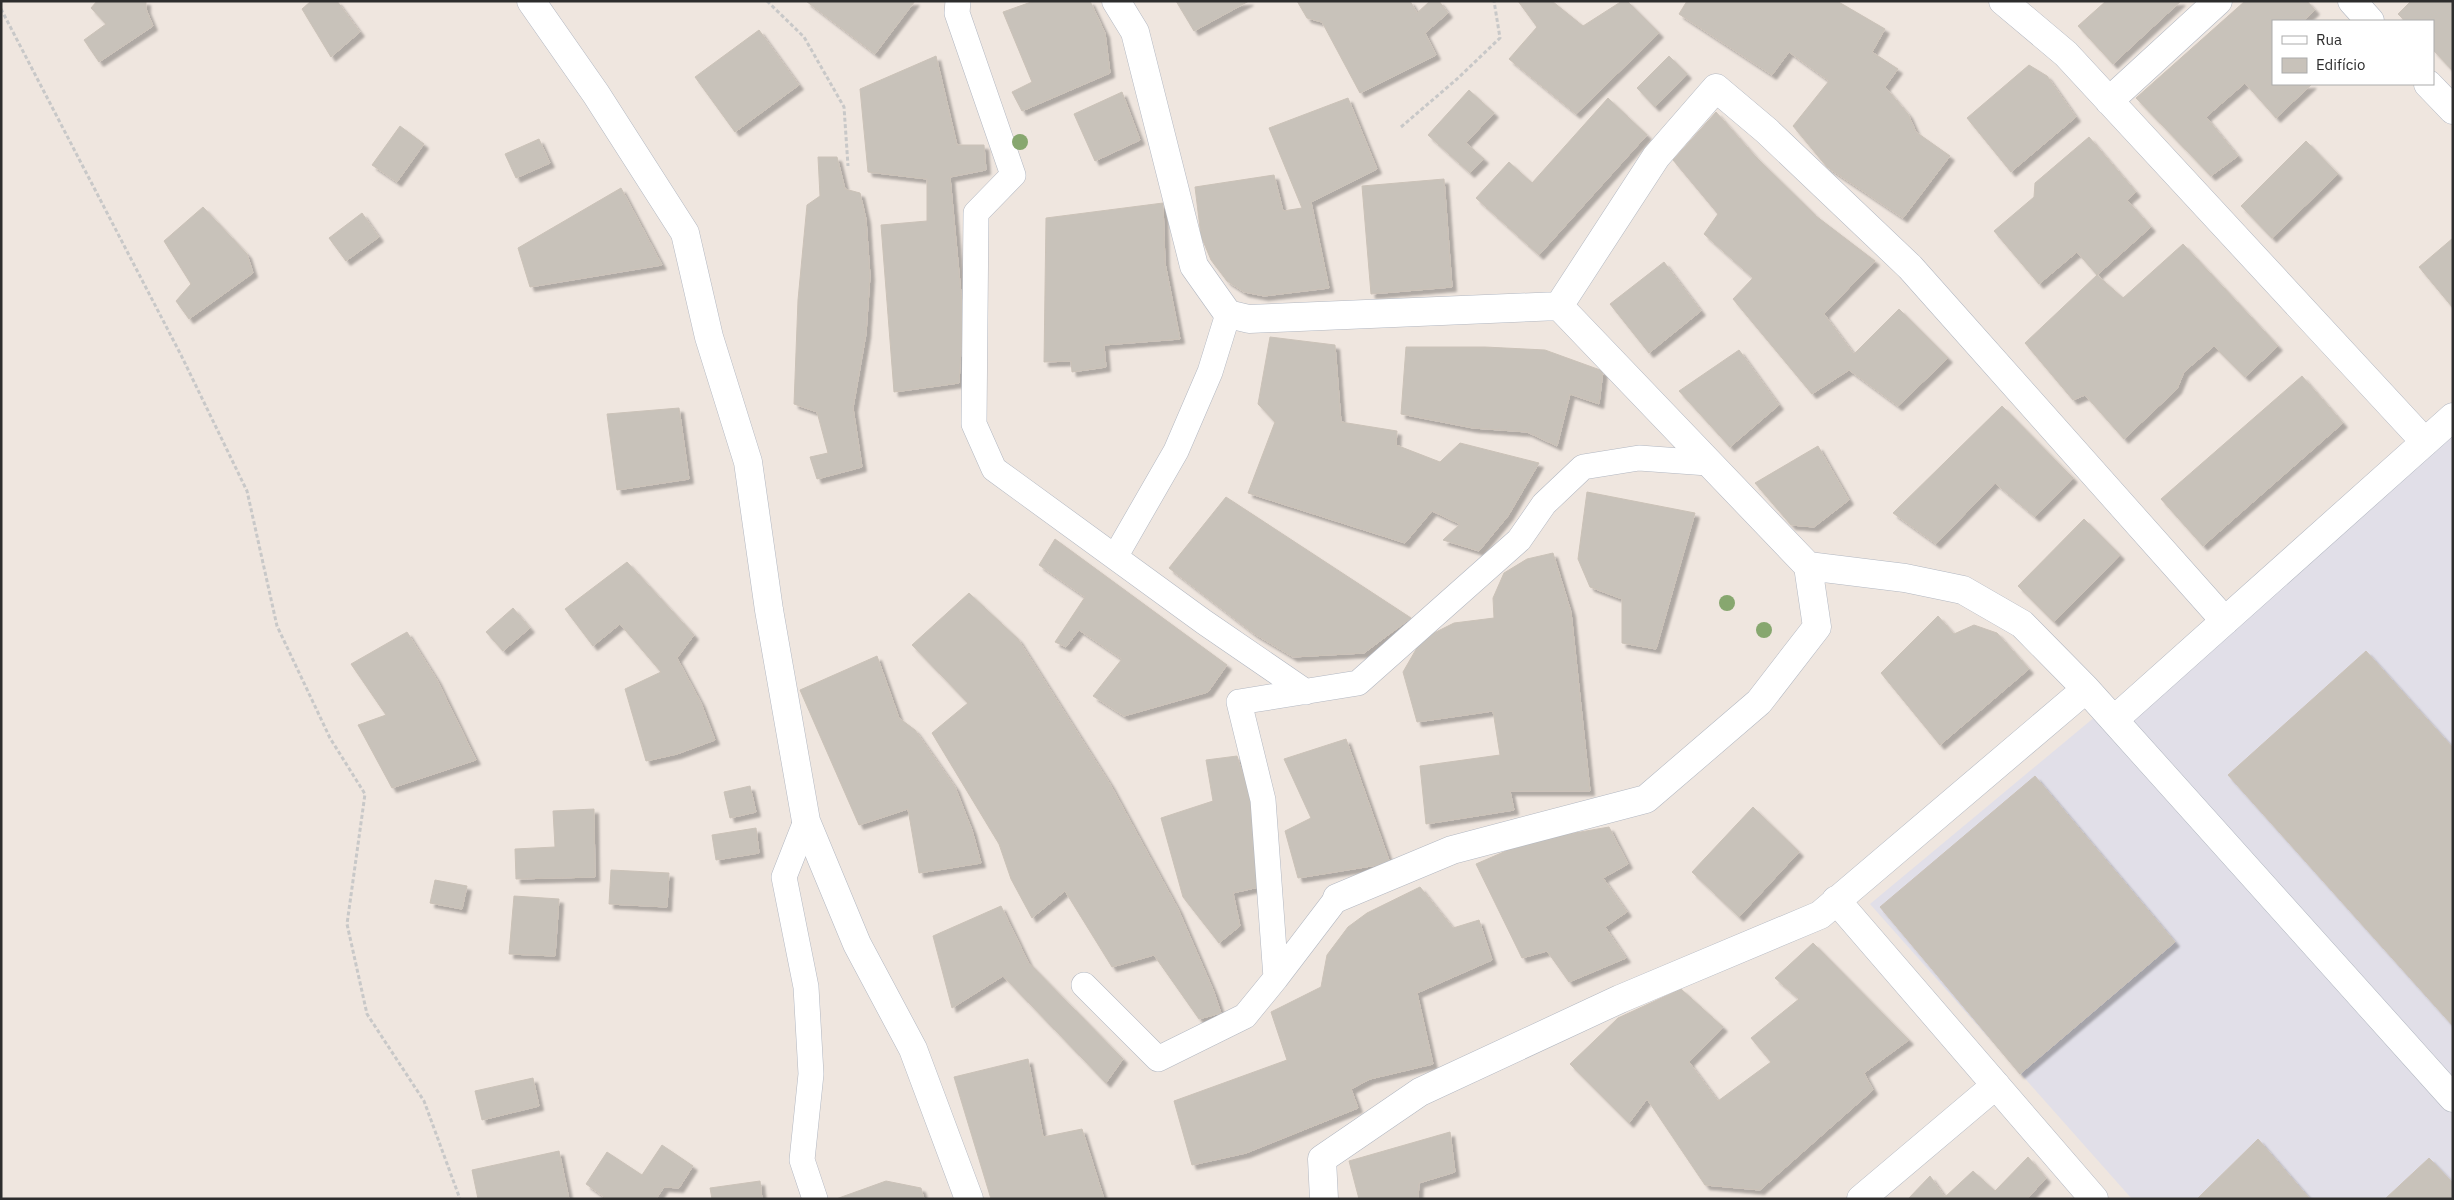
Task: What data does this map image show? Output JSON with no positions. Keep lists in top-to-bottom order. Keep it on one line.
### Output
{"legend":["Rua","Edifício"]}
